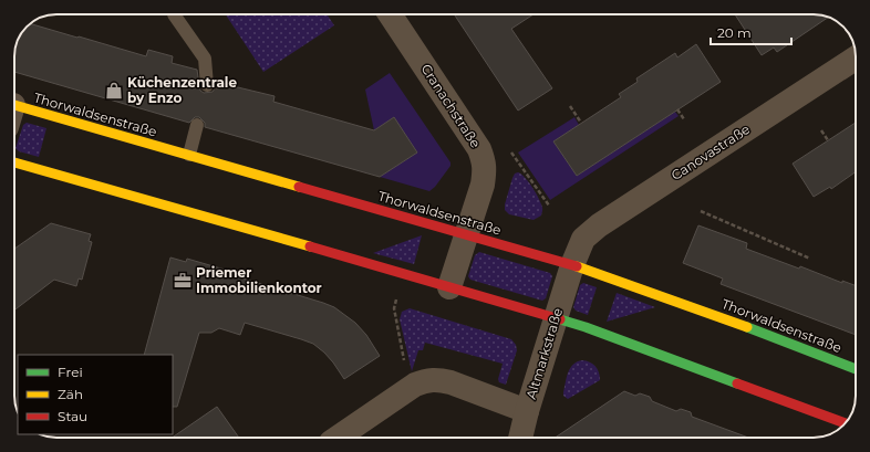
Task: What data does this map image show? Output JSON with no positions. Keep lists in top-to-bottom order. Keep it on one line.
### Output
{"streets":{"main road":["Thorwaldsenstraße"],"street":["Cranachstraße","Canovastraße","Altmarkstraße"]},"crossings":[["Cranachstraße","Thorwaldsenstraße"],["Thorwaldsenstraße","Canovastraße"],["Thorwaldsenstraße","Altmarkstraße"],["Canovastraße","Altmarkstraße"]],"places":{"shop":["Küchenzentrale by Enzo"],"office":["Priemer Immobilienkontor"]},"legend":["Frei","Zäh","Stau"],"scale_bar":"20 m"}
